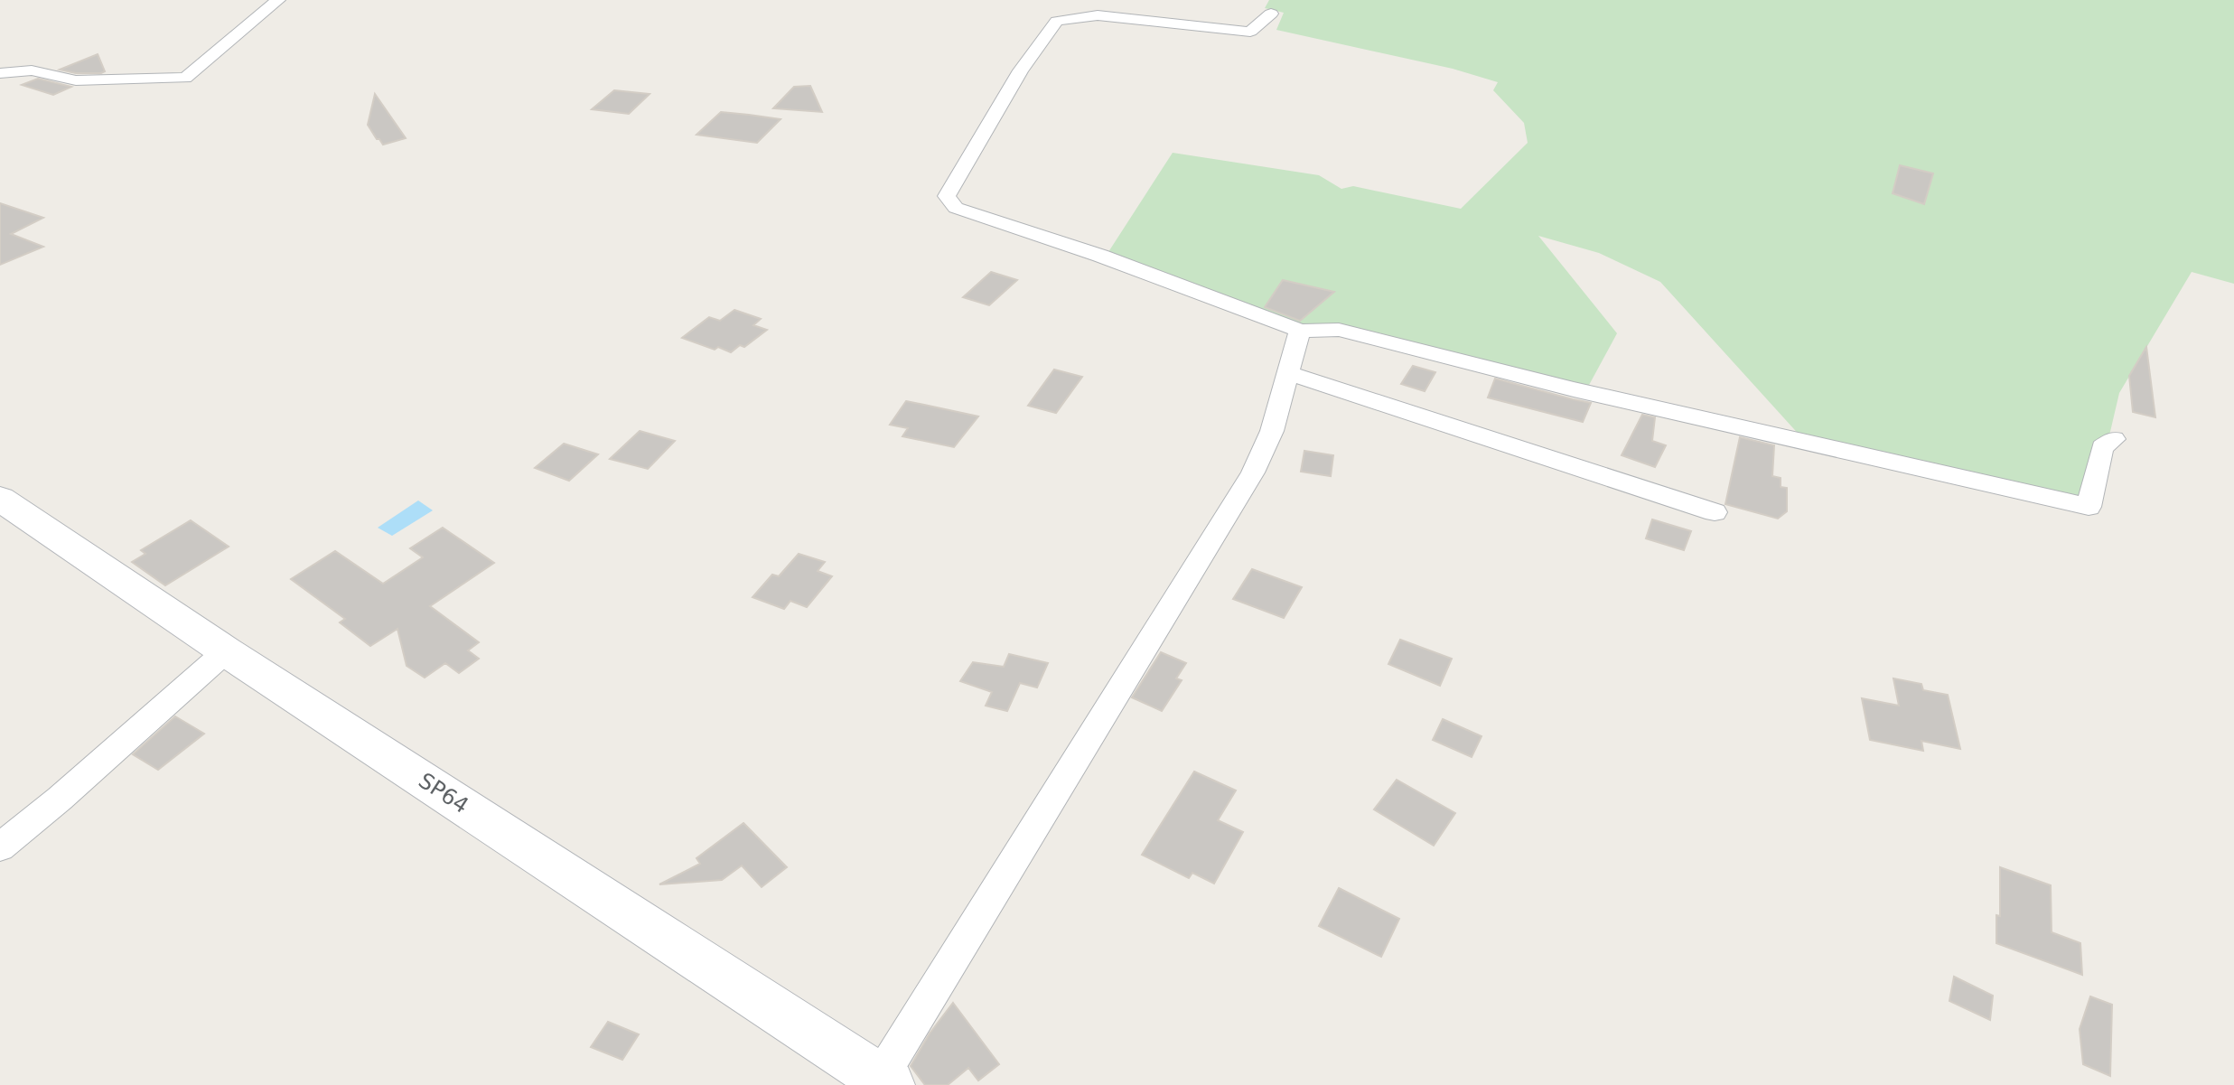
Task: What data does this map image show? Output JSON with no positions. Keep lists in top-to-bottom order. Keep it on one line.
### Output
{"streets":{"street":["SP64"]}}
